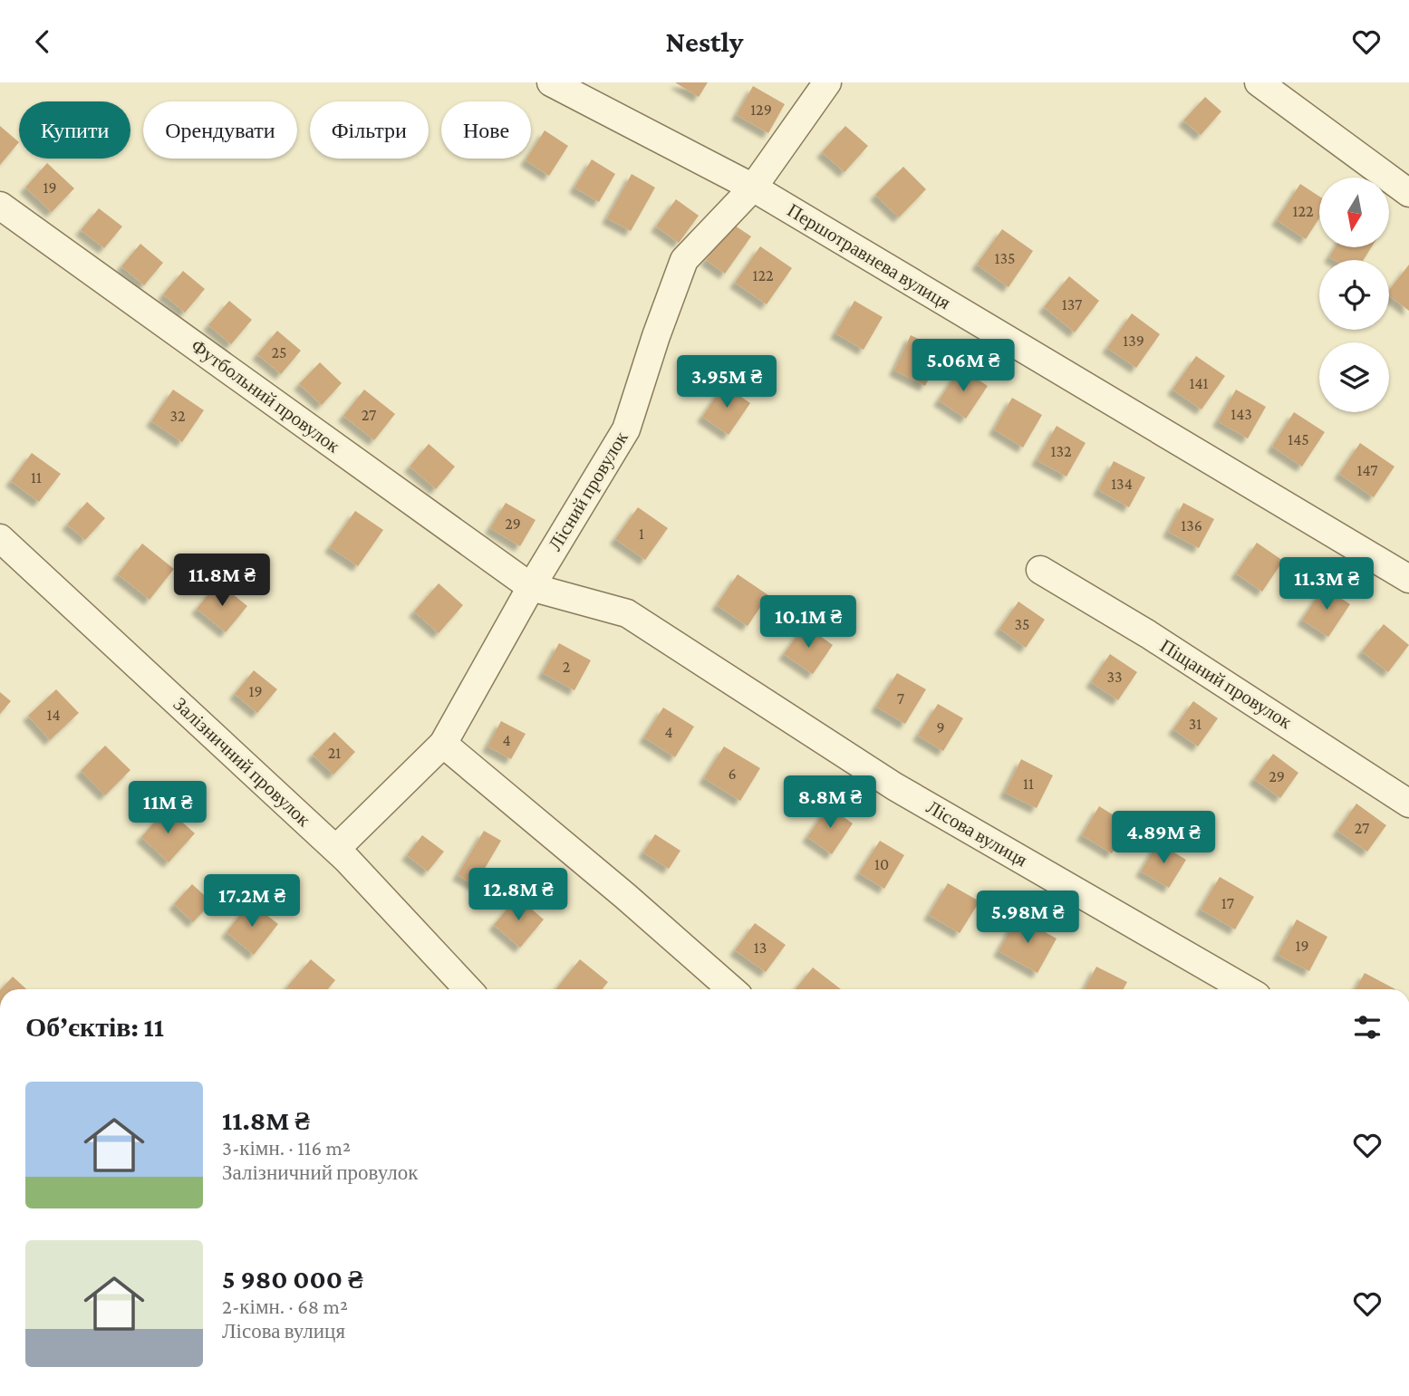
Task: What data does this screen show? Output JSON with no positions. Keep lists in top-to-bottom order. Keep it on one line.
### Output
{"streets":{"street":["Першотравнева вулиця","Футбольний провулок","Лісний провулок","Піщаний провулок","Залізничний провулок","Лісова вулиця"]},"crossings":[["Першотравнева вулиця","Лісний провулок"],["Футбольний провулок","Лісний провулок"],["Футбольний провулок","Лісова вулиця"],["Лісний провулок","Залізничний провулок"],["Лісний провулок","Лісова вулиця"]],"house_numbers":["129","19","122","135","122","137","139","25","141","143","27","32","145","132","147","11","134","29","136","1","35","2","33","19","7","14","31","9","4","4","21","6","29","11","27","10","17","19","13"],"north":"bottom","page":{"header":"Nestly","chip":["Купити","Орендувати","Фільтри","Нове"],"price":["5.06M ₴","3.95M ₴","11.8M ₴","11.3M ₴","10.1M ₴","8.8M ₴","11M ₴","4.89M ₴","12.8M ₴","17.2M ₴","5.98M ₴"],"heading":"Об’єктів: 11","list":[{"name":"11.8M ₴","note":"3-кімн. · 116 m² · Залізничний провулок"},{"name":"5 980 000 ₴","note":"2-кімн. · 68 m² · Лісова вулиця"}]}}
